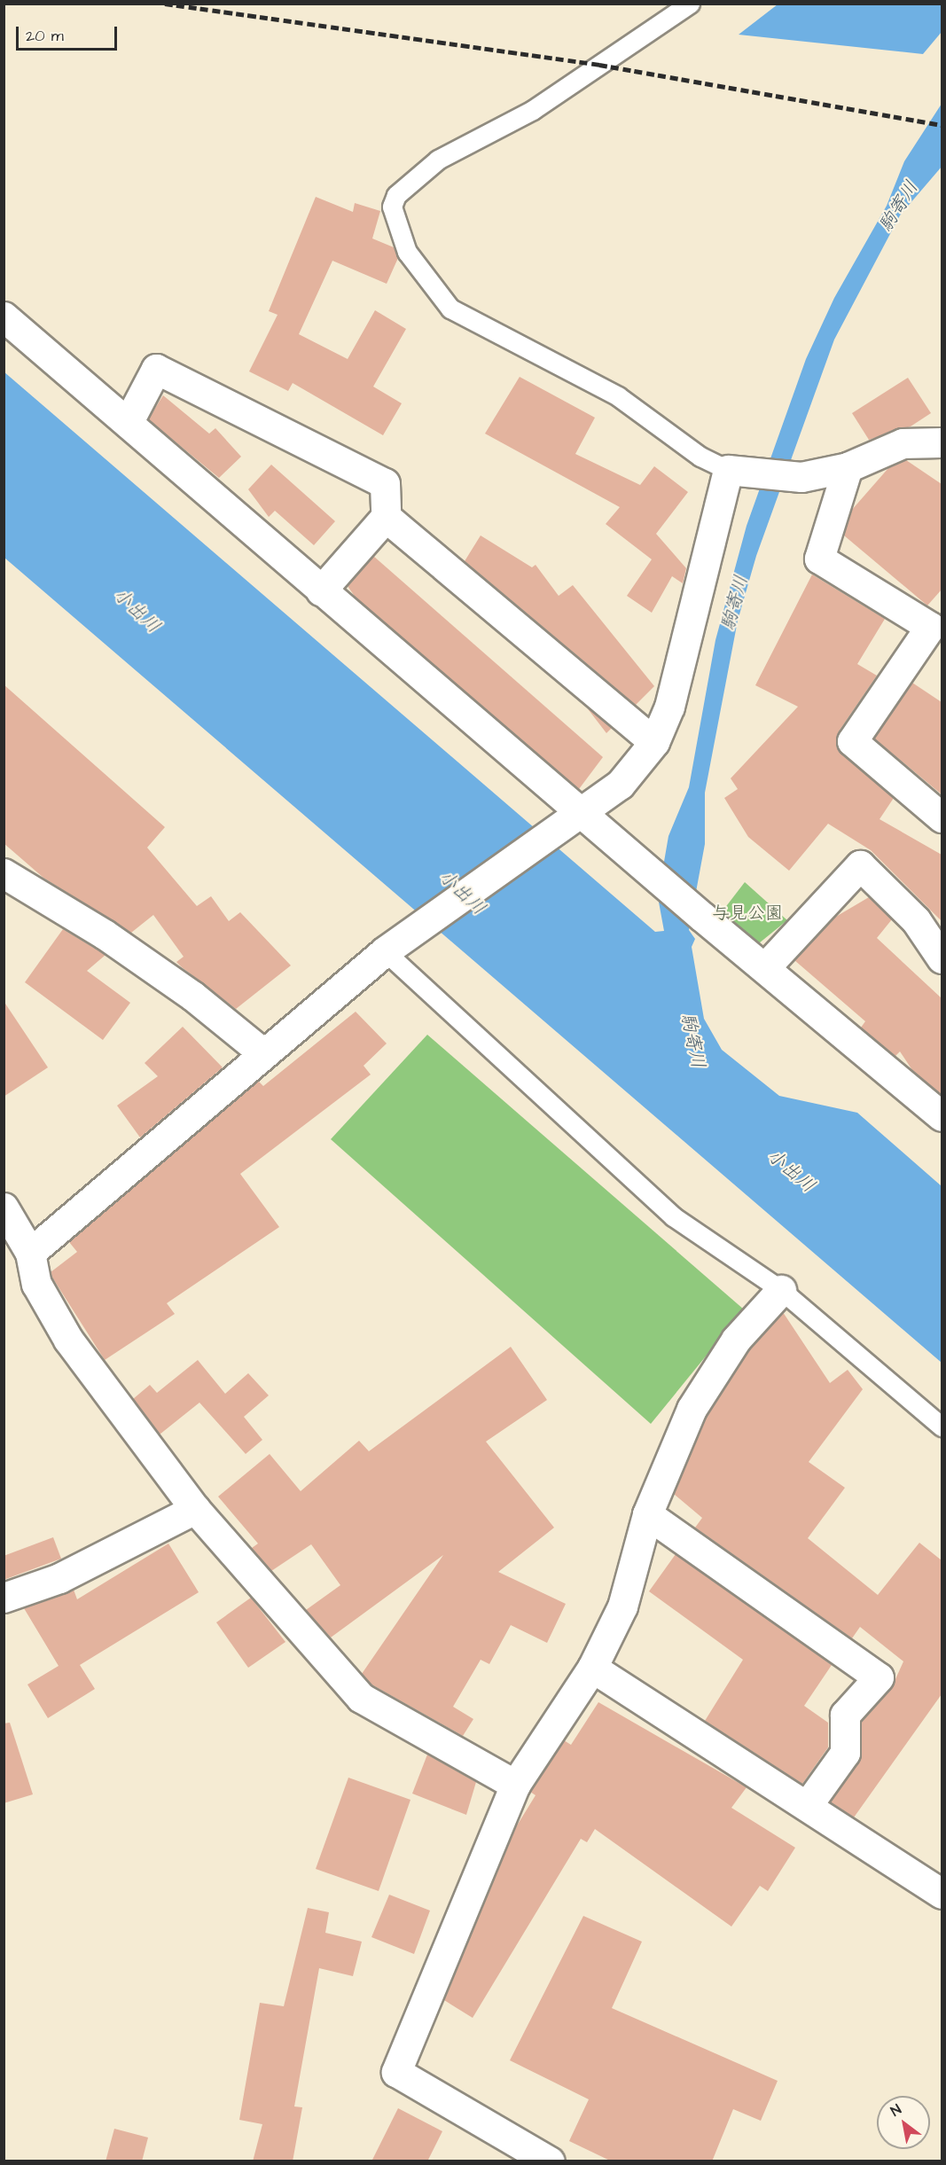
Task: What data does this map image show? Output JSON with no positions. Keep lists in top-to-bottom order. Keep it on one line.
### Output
{"water":["駒寄川","小出川"],"parks":["与見公園"],"scale_bar":"20 m","north":"top left"}
